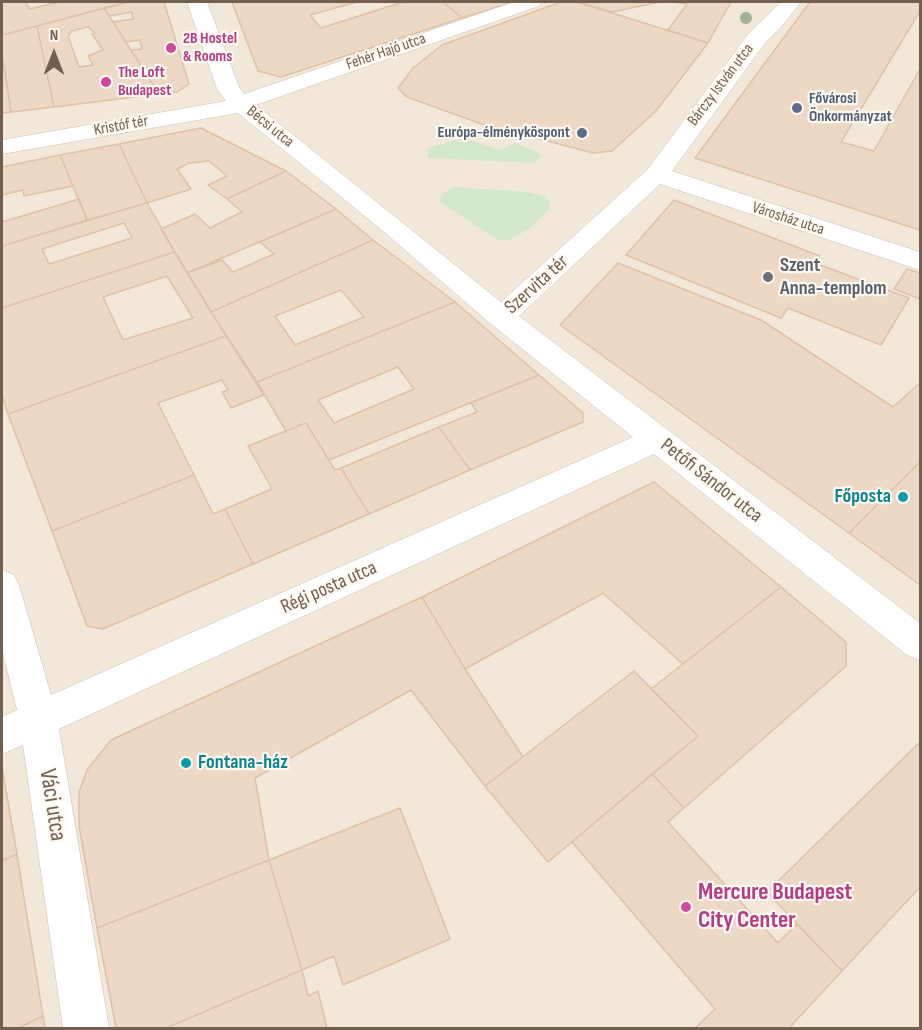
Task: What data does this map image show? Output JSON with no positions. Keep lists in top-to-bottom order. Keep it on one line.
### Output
{"streets":{"street":["Fehér Hajó utca","Bárczy István utca","Kristóf tér","Bécsi utca","Városház utca","Szervita tér","Petőfi Sándor utca","Régi posta utca","Váci utca"]},"crossings":[["Fehér Hajó utca","Kristóf tér"],["Fehér Hajó utca","Bécsi utca"],["Bárczy István utca","Városház utca"],["Bárczy István utca","Szervita tér"],["Kristóf tér","Bécsi utca"],["Bécsi utca","Szervita tér"],["Városház utca","Szervita tér"],["Szervita tér","Petőfi Sándor utca"],["Petőfi Sándor utca","Régi posta utca"],["Régi posta utca","Váci utca"]],"places":["2B Hostel & Rooms","The Loft Budapest","Fővárosi Önkormányzat","Európa-élményköspont","Szent Anna-templom","Főposta","Fontana-ház","Mercure Budapest City Center"],"north":"top"}
